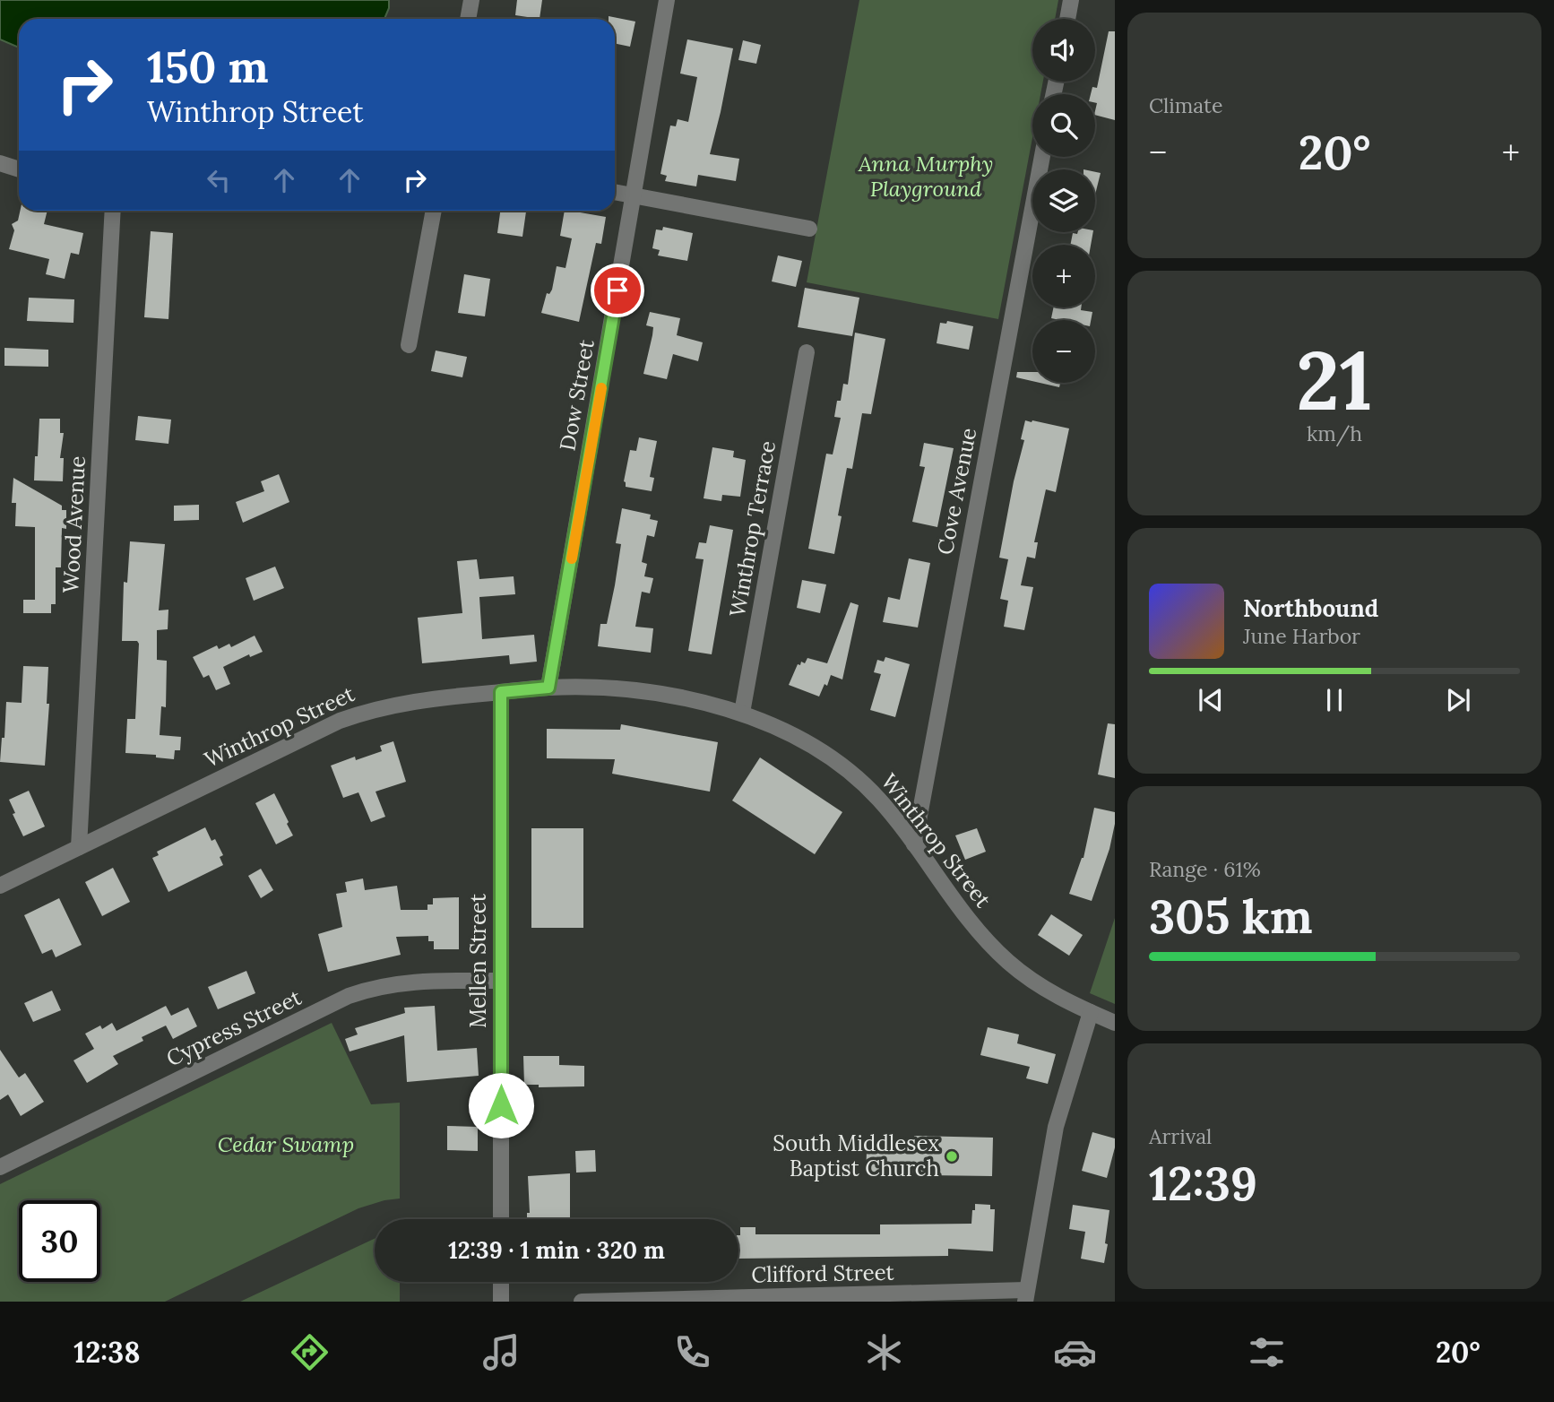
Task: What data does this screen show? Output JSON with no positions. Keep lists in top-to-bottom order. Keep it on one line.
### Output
{"streets":{"street":["Dow Street","Cove Avenue","Wood Avenue","Winthrop Terrace","Winthrop Street","Mellen Street","Cypress Street","Clifford Street"]},"crossings":[["Dow Street","Winthrop Street"],["Cove Avenue","Winthrop Street"],["Wood Avenue","Winthrop Street"],["Winthrop Terrace","Winthrop Street"],["Winthrop Street","Mellen Street"],["Mellen Street","Cypress Street"]],"parks":["Anna Murphy Playground","Cedar Swamp"],"places":["South Middlesex Baptist Church"],"page":{"tile":["Climate",["21","km/h"],["Range · 61%","305 km"],["Arrival","12:39"]],"map_buttons":["+","−"],"turn":["150 m","Winthrop Street"],"heat":["−","20°","+"],"song":["Northbound","June Harbor"],"limit":"30","trip":"12:39 · 1 min · 320 m","tabs":["12:38","20°"]}}
